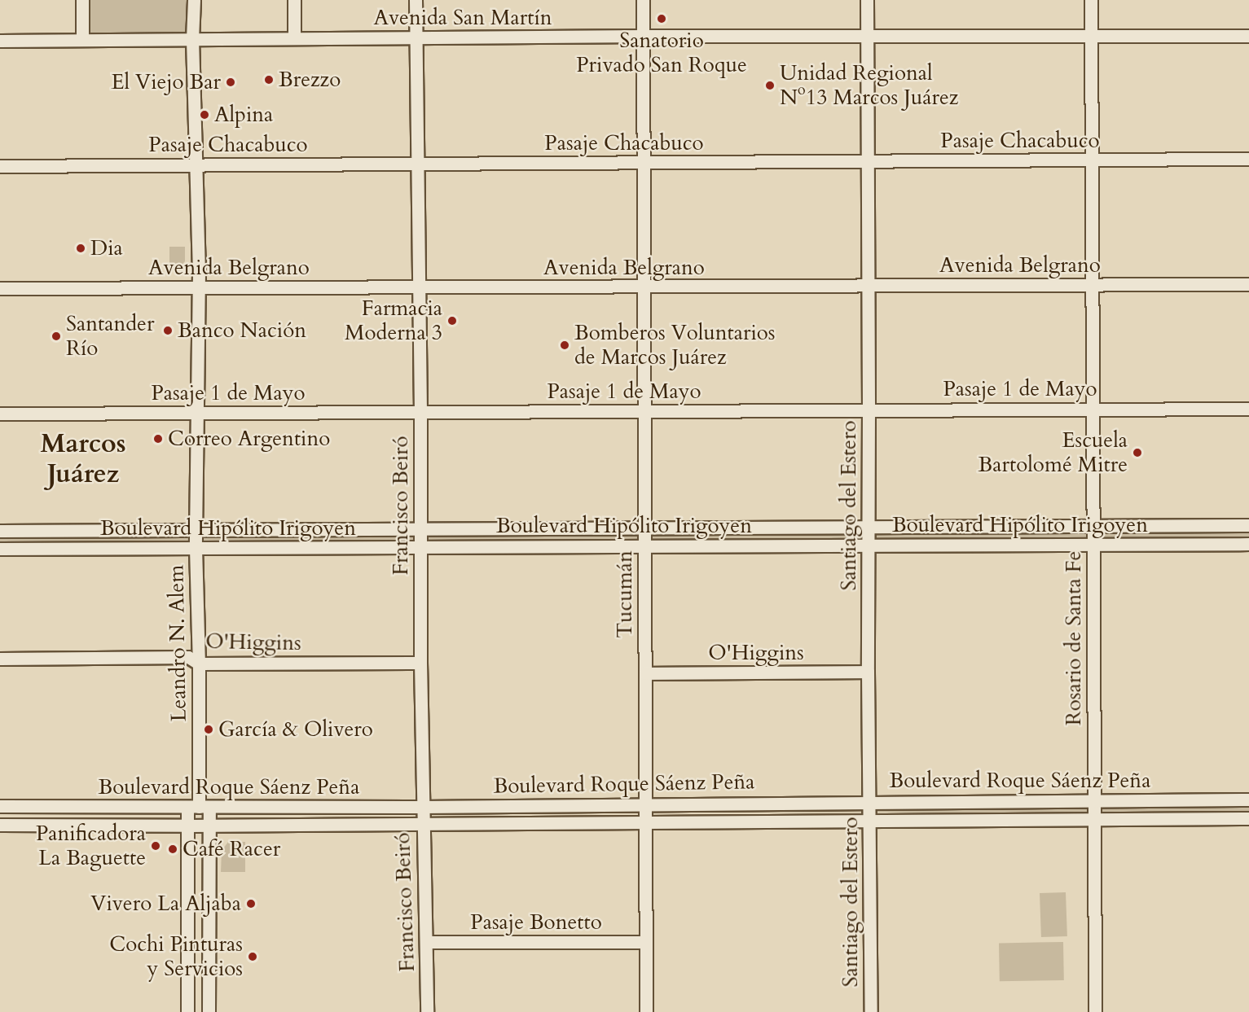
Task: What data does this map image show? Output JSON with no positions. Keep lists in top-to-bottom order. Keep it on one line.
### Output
{"streets":{"street":["Avenida San Martín","Pasaje Chacabuco","Avenida Belgrano","Pasaje 1 de Mayo","Francisco Beiró","Santiago del Estero","Boulevard Hipólito Irigoyen","Tucumán","Rosario de Santa Fe","O'Higgins","Leandro N. Alem","Boulevard Roque Sáenz Peña","Pasaje Bonetto"]},"crossings":[["Avenida San Martín","Francisco Beiró"],["Avenida San Martín","Santiago del Estero"],["Avenida San Martín","Tucumán"],["Avenida San Martín","Rosario de Santa Fe"],["Avenida San Martín","Leandro N. Alem"],["Pasaje Chacabuco","Francisco Beiró"],["Pasaje Chacabuco","Santiago del Estero"],["Pasaje Chacabuco","Tucumán"],["Pasaje Chacabuco","Rosario de Santa Fe"],["Pasaje Chacabuco","Leandro N. Alem"],["Avenida Belgrano","Francisco Beiró"],["Avenida Belgrano","Santiago del Estero"],["Avenida Belgrano","Tucumán"],["Avenida Belgrano","Rosario de Santa Fe"],["Avenida Belgrano","Leandro N. Alem"],["Pasaje 1 de Mayo","Francisco Beiró"],["Pasaje 1 de Mayo","Santiago del Estero"],["Pasaje 1 de Mayo","Tucumán"],["Pasaje 1 de Mayo","Rosario de Santa Fe"],["Pasaje 1 de Mayo","Leandro N. Alem"],["Francisco Beiró","Boulevard Hipólito Irigoyen"],["Francisco Beiró","O'Higgins"],["Francisco Beiró","Boulevard Roque Sáenz Peña"],["Francisco Beiró","Pasaje Bonetto"],["Santiago del Estero","Boulevard Hipólito Irigoyen"],["Santiago del Estero","O'Higgins"],["Santiago del Estero","Boulevard Roque Sáenz Peña"],["Boulevard Hipólito Irigoyen","Tucumán"],["Boulevard Hipólito Irigoyen","Rosario de Santa Fe"],["Boulevard Hipólito Irigoyen","Leandro N. Alem"],["Tucumán","O'Higgins"],["Tucumán","Boulevard Roque Sáenz Peña"],["Tucumán","Pasaje Bonetto"],["Rosario de Santa Fe","Boulevard Roque Sáenz Peña"],["O'Higgins","Leandro N. Alem"],["Leandro N. Alem","Boulevard Roque Sáenz Peña"]],"districts":["Marcos Juárez"],"places":["Sanatorio Privado San Roque","Brezzo","El Viejo Bar","Unidad Regional Nº13 Marcos Juárez","Alpina","Dia","Farmacia Moderna 3","Banco Nación","Santander Río","Bomberos Voluntarios de Marcos Juárez","Correo Argentino","Escuela Bartolomé Mitre","García & Olivero","Panificadora La Baguette","Café Racer","Vivero La Aljaba","Cochi Pinturas y Servicios"]}
